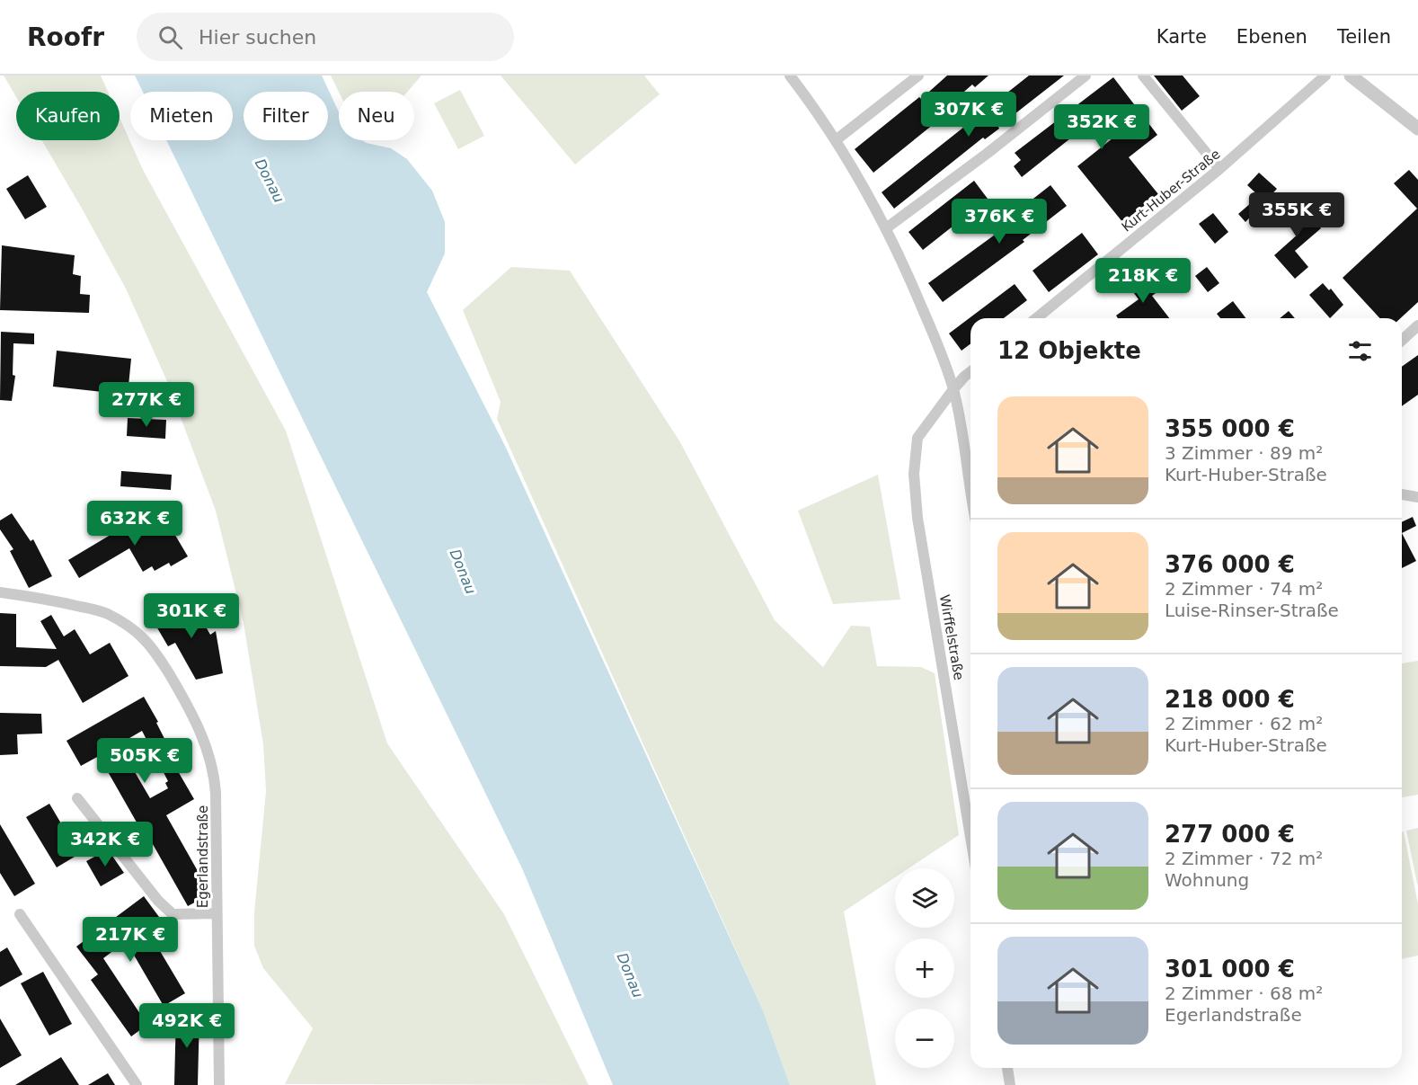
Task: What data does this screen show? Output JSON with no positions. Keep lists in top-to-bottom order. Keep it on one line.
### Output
{"streets":{"street":["Kurt-Huber-Straße","Wirffelstraße","Egerlandstraße"]},"water":["Donau"],"page":{"header":"Roofr","search":"Hier suchen","nav":["Karte","Ebenen","Teilen"],"price":["307K €","352K €","355K €","376K €","218K €","277K €","632K €","301K €","505K €","342K €","217K €","492K €"],"chip":["Kaufen","Mieten","Filter","Neu"],"heading":"12 Objekte","list":[{"name":"355 000 €","note":"3 Zimmer · 89 m² · Kurt-Huber-Straße"},{"name":"376 000 €","note":"2 Zimmer · 74 m² · Luise-Rinser-Straße"},{"name":"218 000 €","note":"2 Zimmer · 62 m² · Kurt-Huber-Straße"},{"name":"277 000 €","note":"2 Zimmer · 72 m² · Wohnung"},{"name":"301 000 €","note":"2 Zimmer · 68 m² · Egerlandstraße"}],"map_buttons":["+","−"]}}
